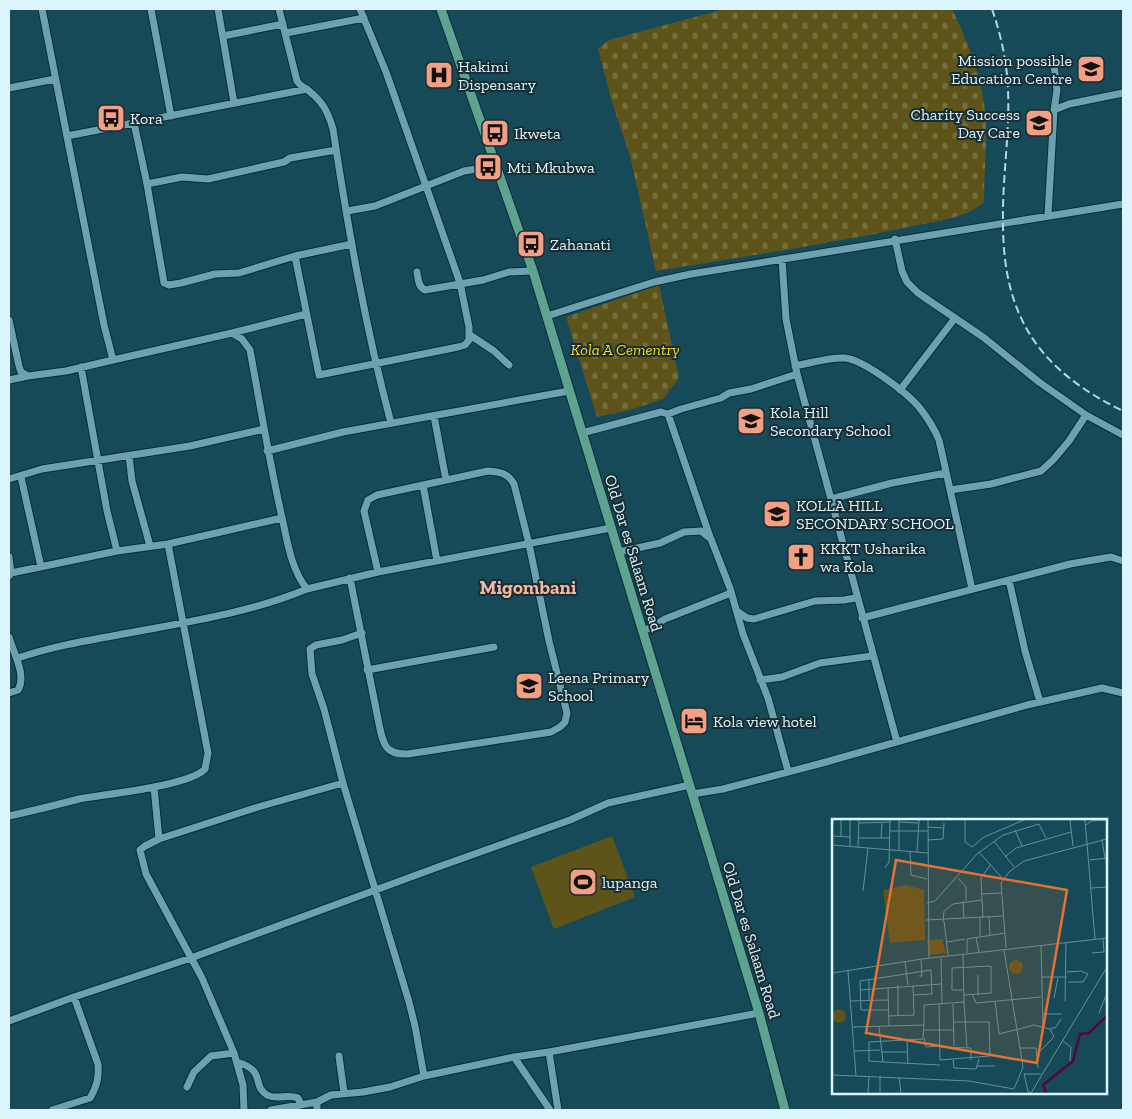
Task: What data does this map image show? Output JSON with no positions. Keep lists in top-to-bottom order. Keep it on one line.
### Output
{"streets":{"main road":["Old Dar es Salaam Road"]},"districts":["Migombani"],"parks":["Kola A Cementry"],"places":{"school or university":["Mission possible Education Centre","Charity Success Day Care","Kola Hill Secondary School","KOLLA HILL SECONDARY SCHOOL","Leena Primary School"],"hospital":["Hakimi Dispensary"],"bus stop":["Kora","Ikweta","Mti Mkubwa","Zahanati"],"church":["KKKT Usharika wa Kola"],"hotel":["Kola view hotel"],"sports":["lupanga"]}}
